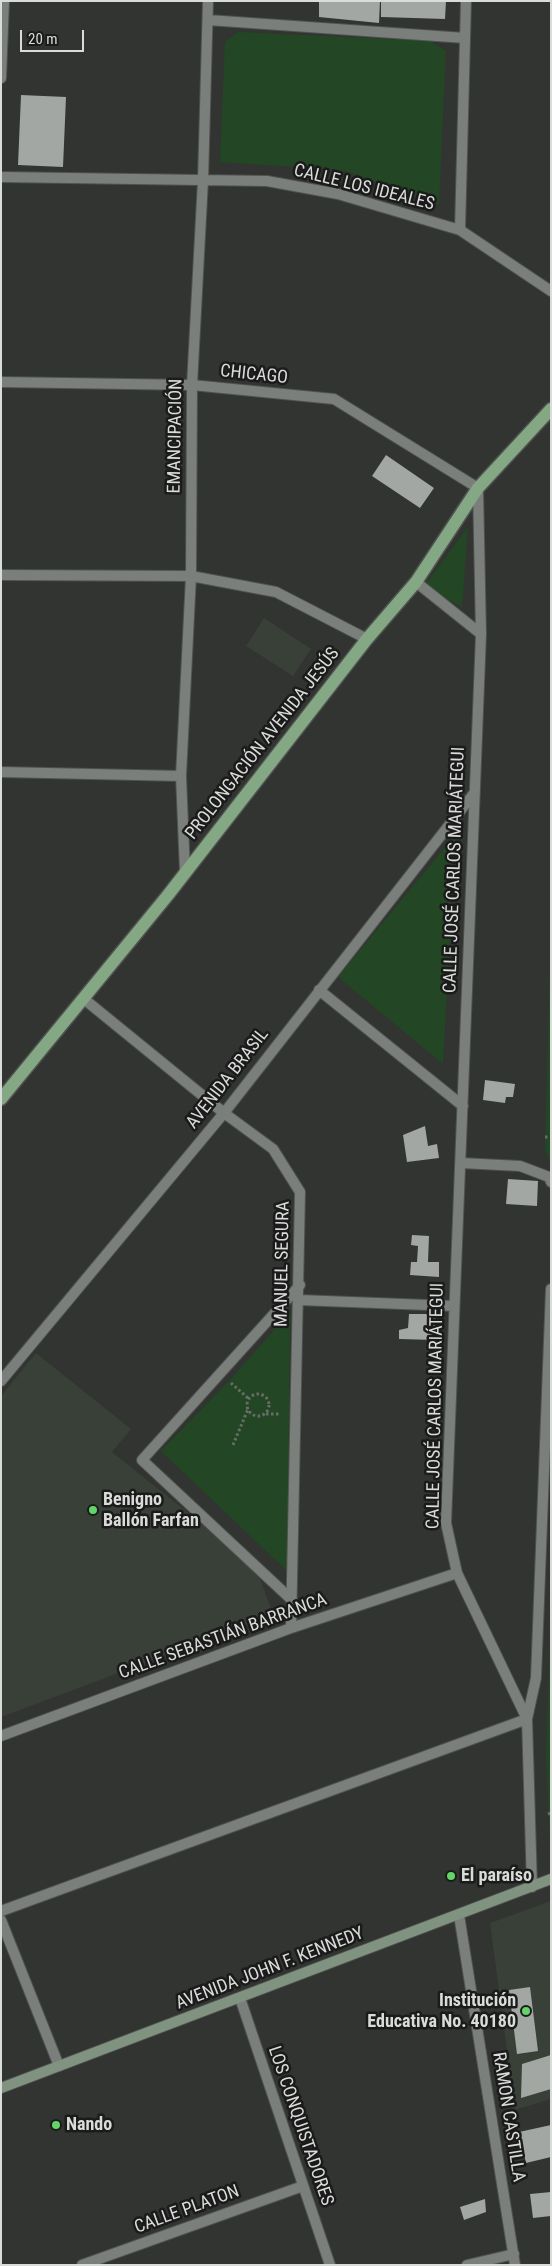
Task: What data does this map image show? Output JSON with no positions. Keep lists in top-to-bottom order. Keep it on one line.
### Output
{"streets":{"main road":["PROLONGACIÓN AVENIDA JESÚS","AVENIDA JOHN F. KENNEDY"],"street":["CALLE LOS IDEALES","CHICAGO","EMANCIPACIÓN","CALLE JOSÉ CARLOS MARIÁTEGUI","AVENIDA BRASIL","MANUEL SEGURA","CALLE SEBASTIÁN BARRANCA","RAMON CASTILLA","LOS CONQUISTADORES","CALLE PLATON"]},"crossings":[["CALLE LOS IDEALES","EMANCIPACIÓN"],["CHICAGO","EMANCIPACIÓN"],["CHICAGO","PROLONGACIÓN AVENIDA JESÚS"],["CHICAGO","CALLE JOSÉ CARLOS MARIÁTEGUI"],["EMANCIPACIÓN","PROLONGACIÓN AVENIDA JESÚS"],["PROLONGACIÓN AVENIDA JESÚS","CALLE JOSÉ CARLOS MARIÁTEGUI"],["PROLONGACIÓN AVENIDA JESÚS","MANUEL SEGURA"],["CALLE JOSÉ CARLOS MARIÁTEGUI","AVENIDA BRASIL"],["CALLE JOSÉ CARLOS MARIÁTEGUI","CALLE SEBASTIÁN BARRANCA"],["AVENIDA BRASIL","MANUEL SEGURA"],["MANUEL SEGURA","CALLE SEBASTIÁN BARRANCA"],["AVENIDA JOHN F. KENNEDY","RAMON CASTILLA"],["AVENIDA JOHN F. KENNEDY","LOS CONQUISTADORES"],["LOS CONQUISTADORES","CALLE PLATON"]],"places":["Benigno Ballón Farfan","El paraíso","Institución Educativa No. 40180","Nando"],"scale_bar":"20 m"}
